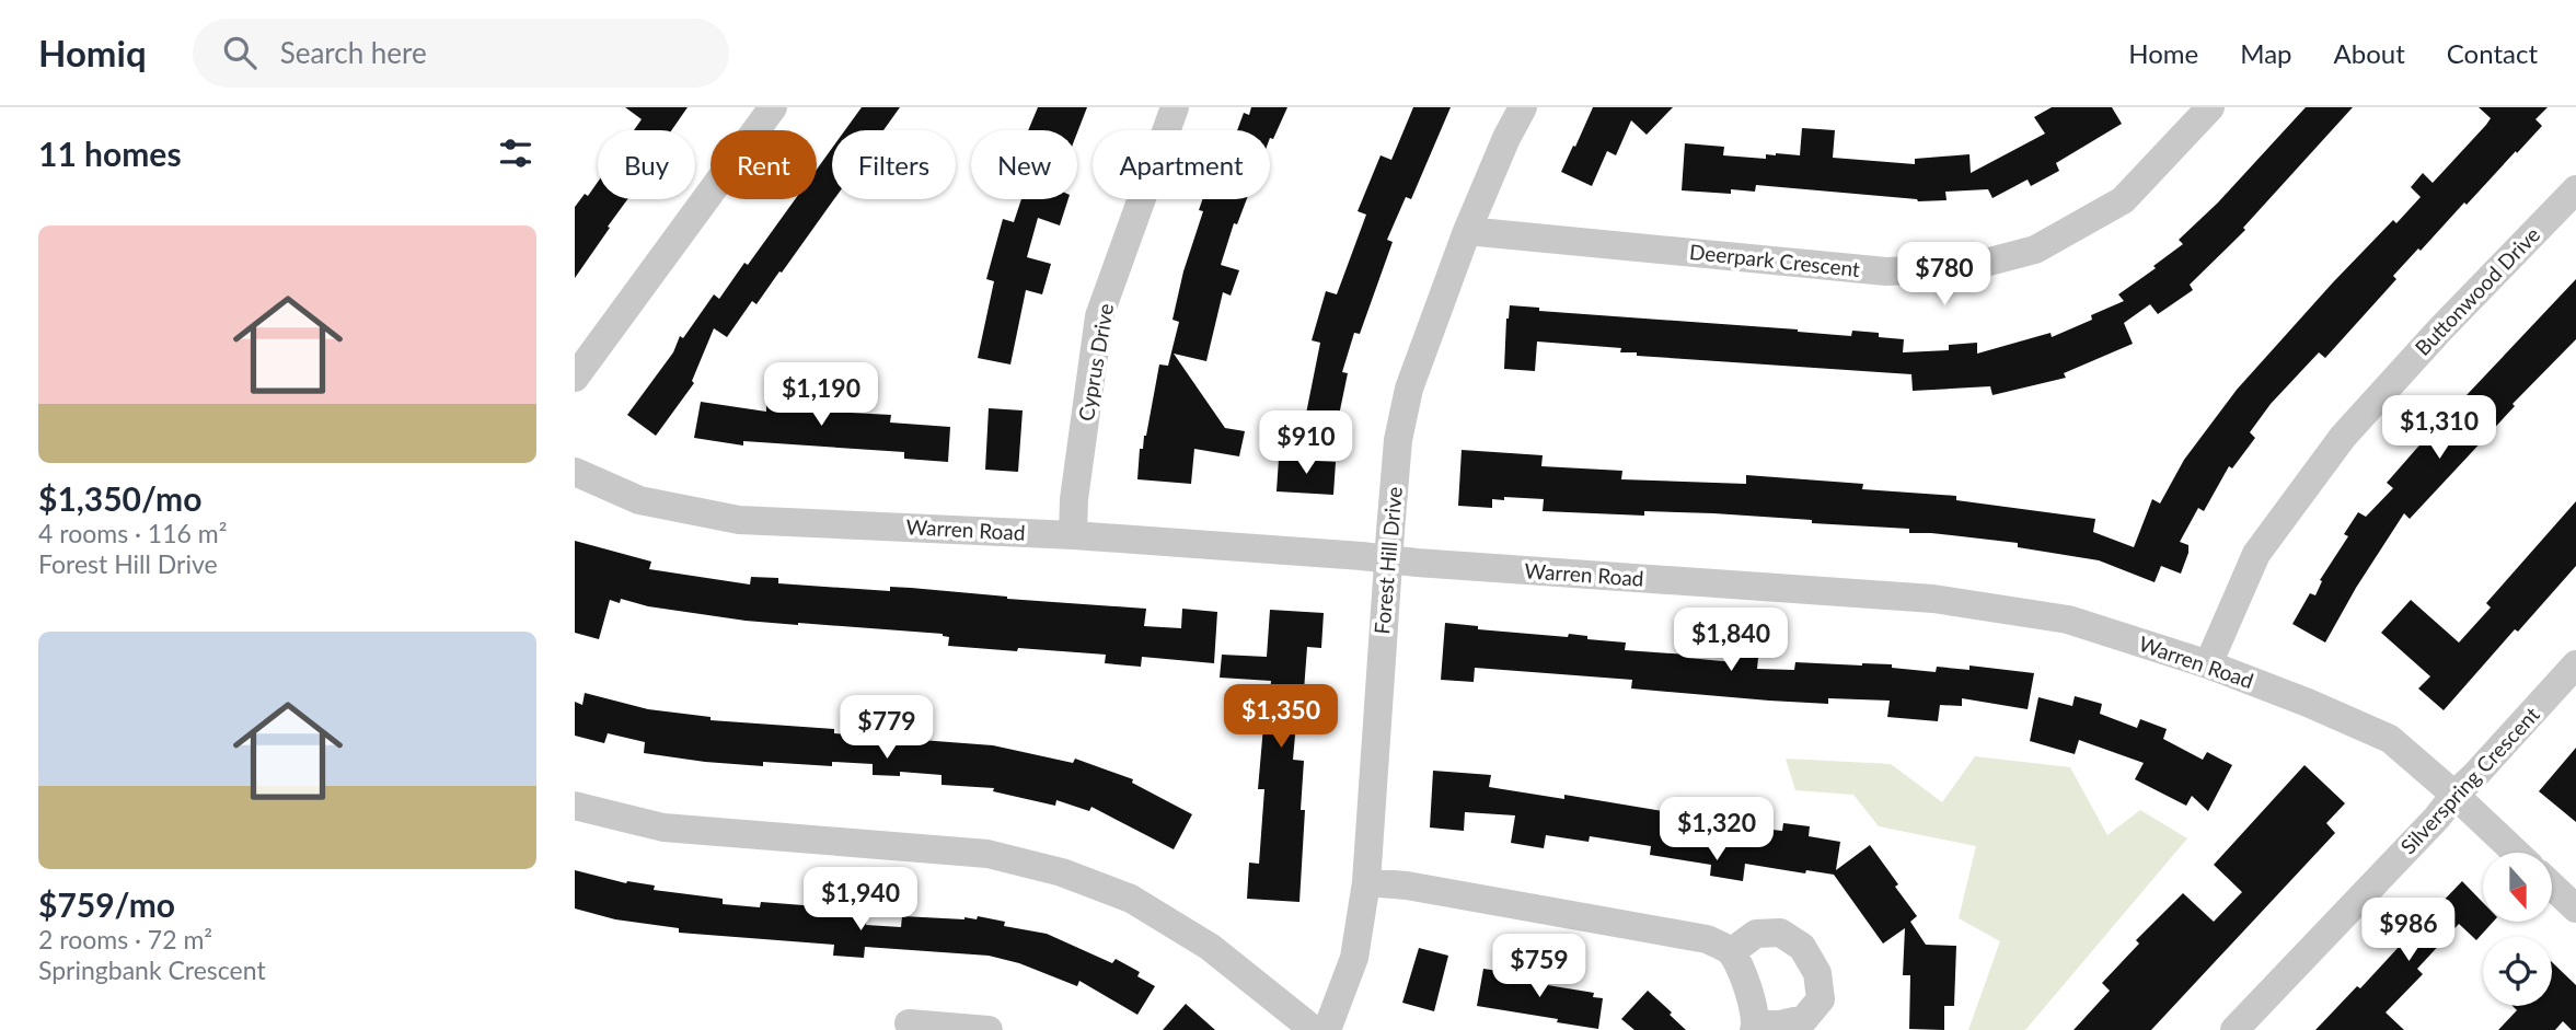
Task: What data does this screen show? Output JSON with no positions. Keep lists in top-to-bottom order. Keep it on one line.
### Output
{"streets":{"street":["Deerpark Crescent","Buttonwood Drive","Cyprus Drive","Warren Road","Forest Hill Drive","Silverspring Crescent"]},"crossings":[["Deerpark Crescent","Forest Hill Drive"],["Buttonwood Drive","Warren Road"],["Cyprus Drive","Warren Road"],["Warren Road","Forest Hill Drive"],["Warren Road","Silverspring Crescent"]],"north":"bottom","page":{"header":"Homiq","search":"Search here","nav":["Home","Map","About","Contact"],"heading":"11 homes","chip":["Buy","Rent","Filters","New","Apartment"],"list":[{"name":"$1,350/mo","note":"4 rooms · 116 m² · Forest Hill Drive"},{"name":"$759/mo","note":"2 rooms · 72 m² · Springbank Crescent"}],"price":["$780","$1,190","$1,310","$910","$1,840","$1,350","$779","$1,320","$1,940","$986","$759"]}}
